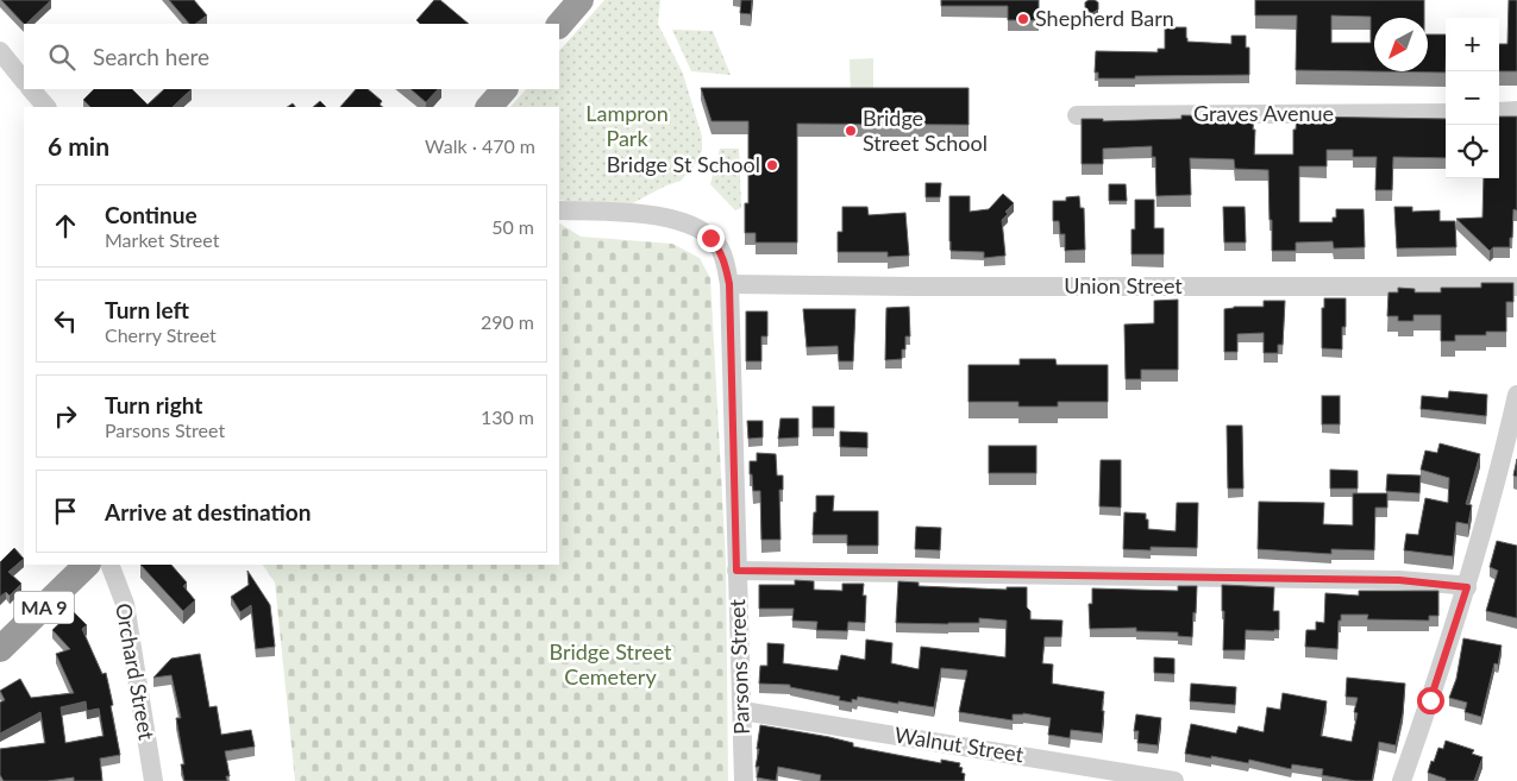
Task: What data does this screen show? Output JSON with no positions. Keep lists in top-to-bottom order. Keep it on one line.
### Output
{"streets":{"highway":["MA 9"],"street":["Graves Avenue","Union Street","Parsons Street","Orchard Street","Walnut Street"]},"crossings":[["Union Street","Parsons Street"],["Parsons Street","Walnut Street"]],"parks":["Lampron Park","Bridge Street Cemetery"],"places":["Shepherd Barn","Bridge Street School","Bridge St School"],"north":"bottom left","page":{"map_buttons":["+","−"],"search":"Search here","heading":["6 min","Walk · 470 m"],"list":[["Continue","Market Street","50 m"],["Turn left","Cherry Street","290 m"],["Turn right","Parsons Street","130 m"],"Arrive at destination"]}}
